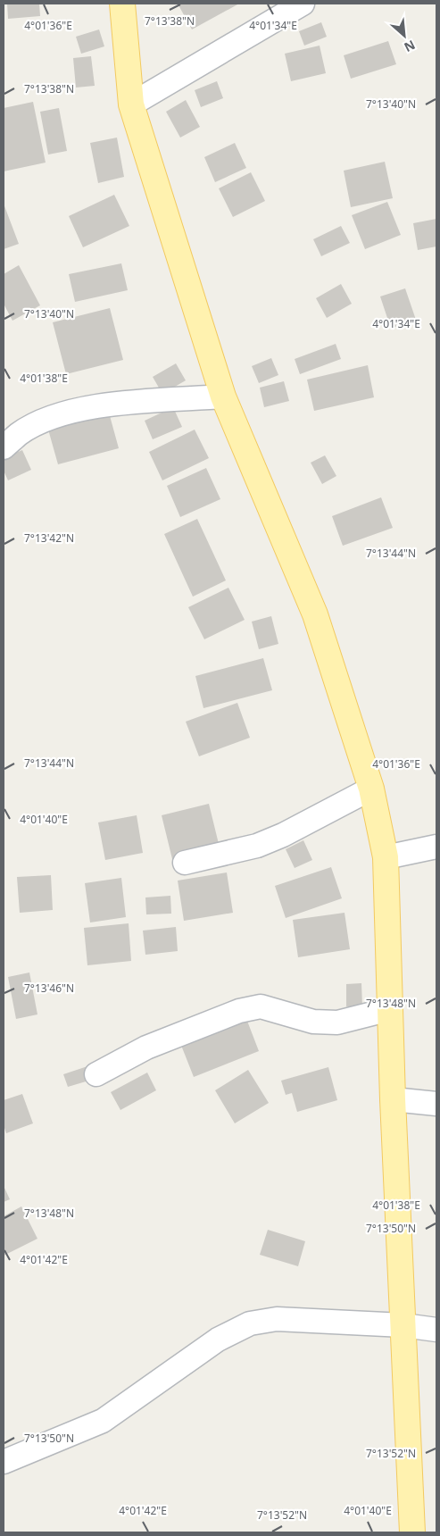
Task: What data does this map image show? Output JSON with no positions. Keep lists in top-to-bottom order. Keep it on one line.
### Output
{"north":"bottom right","coordinates":["7°13'38\"N","4°01'36\"E","4°01'34\"E","7°13'40\"N","4°01'38\"E","7°13'42\"N","7°13'44\"N","4°01'40\"E","7°13'46\"N","7°13'48\"N","7°13'50\"N","4°01'42\"E","7°13'52\"N"]}
